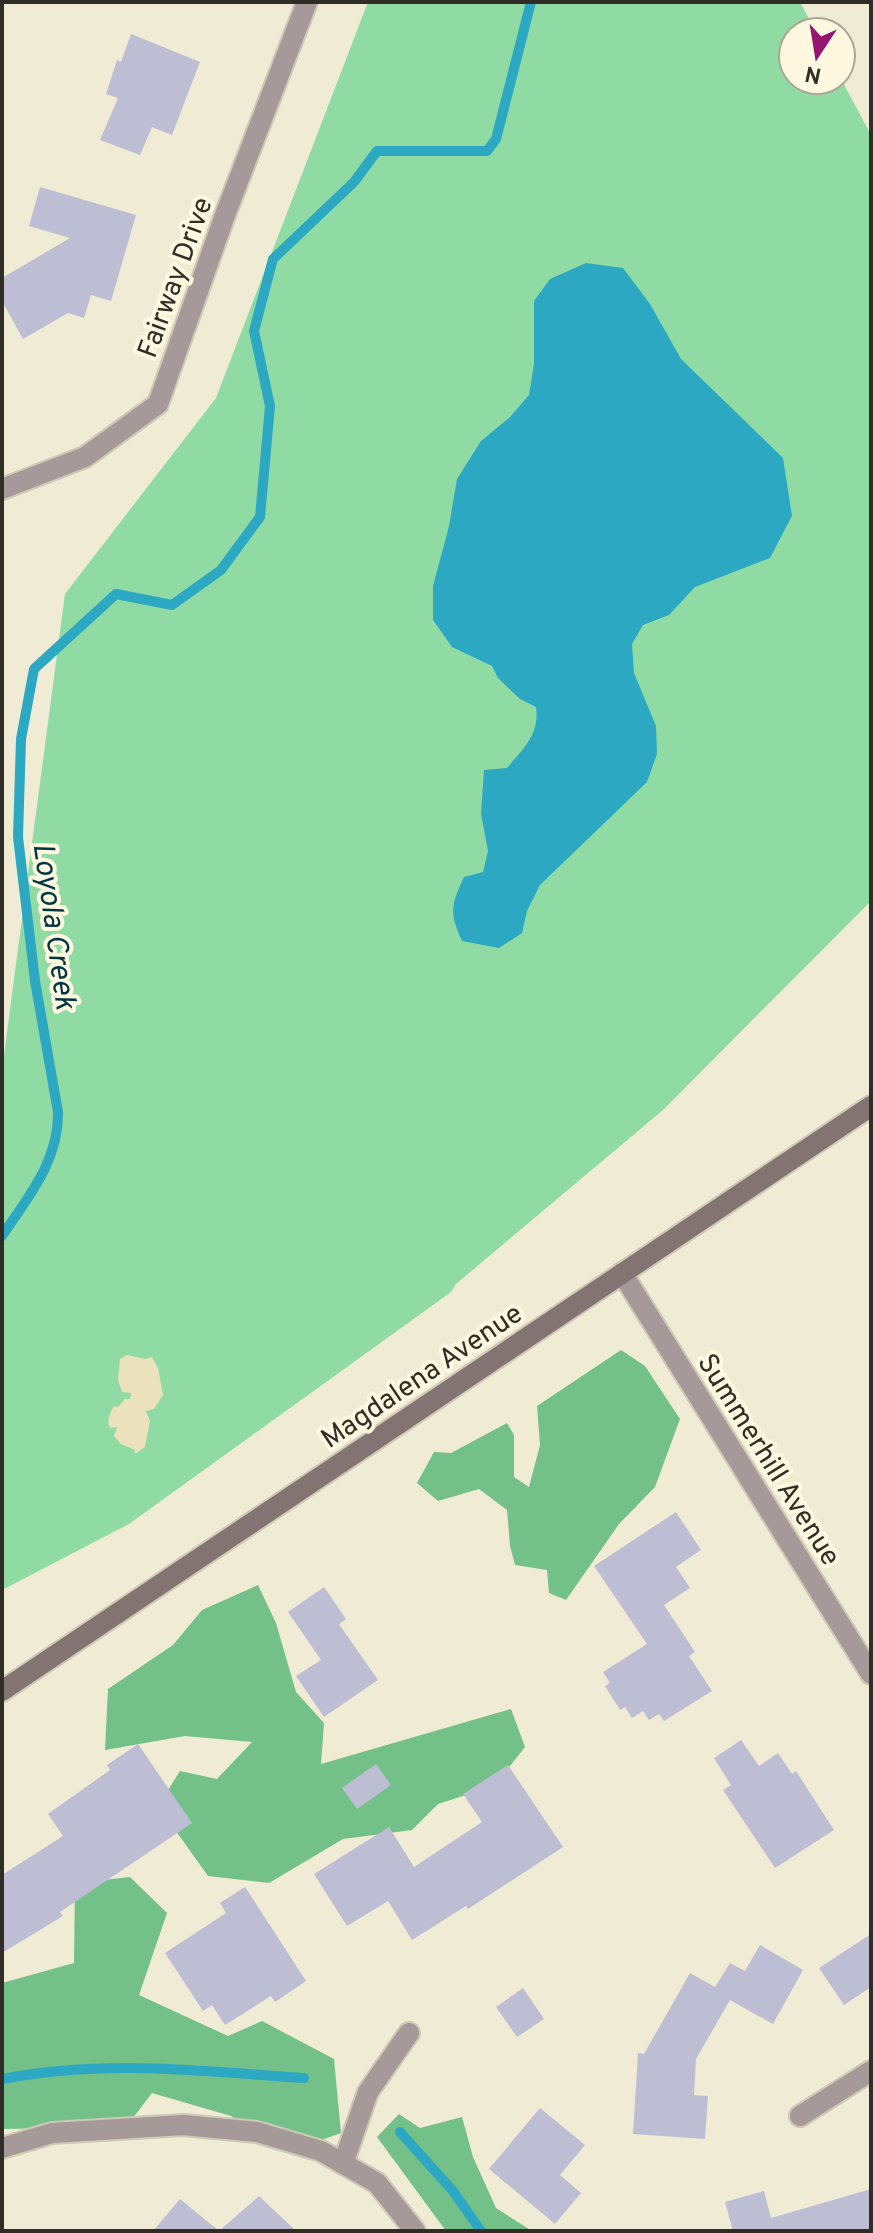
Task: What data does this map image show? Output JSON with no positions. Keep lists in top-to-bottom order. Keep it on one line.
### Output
{"streets":{"main road":["Magdalena Avenue"],"street":["Fairway Drive","Summerhill Avenue"]},"crossings":[["Magdalena Avenue","Summerhill Avenue"]],"water":["Loyola Creek"],"north":"bottom"}
